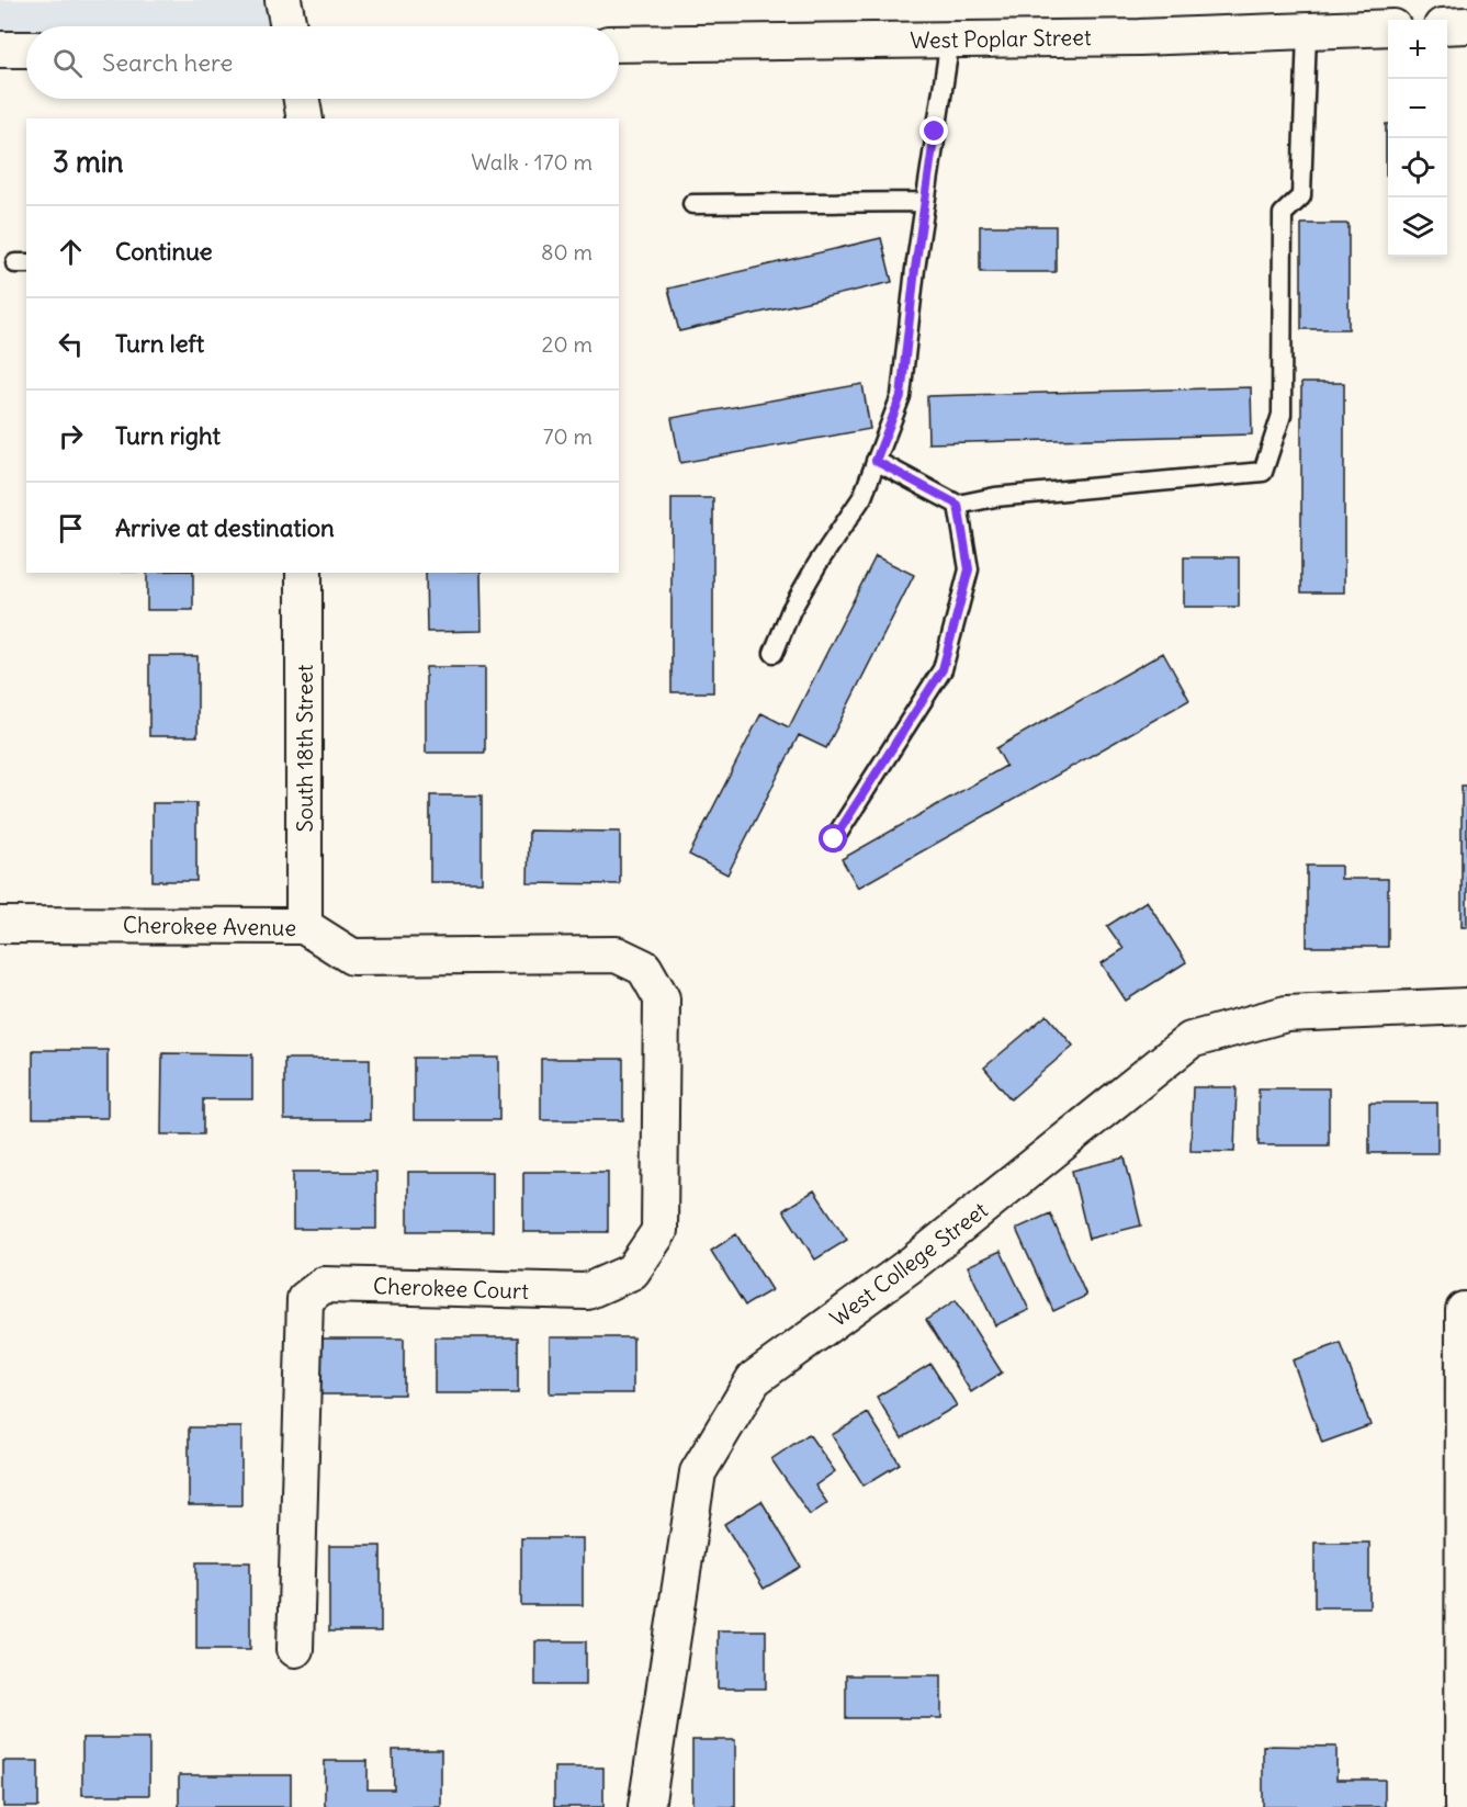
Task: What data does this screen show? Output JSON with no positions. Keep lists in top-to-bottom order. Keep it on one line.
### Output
{"streets":{"street":["West Poplar Street","South 18th Street","Cherokee Avenue","West College Street","Cherokee Court"]},"crossings":[["South 18th Street","Cherokee Avenue"],["Cherokee Avenue","Cherokee Court"]],"page":{"map_buttons":["+","−"],"search":"Search here","heading":["3 min","Walk · 170 m"],"list":[["Continue","80 m"],["Turn left","20 m"],["Turn right","70 m"],"Arrive at destination"]}}
